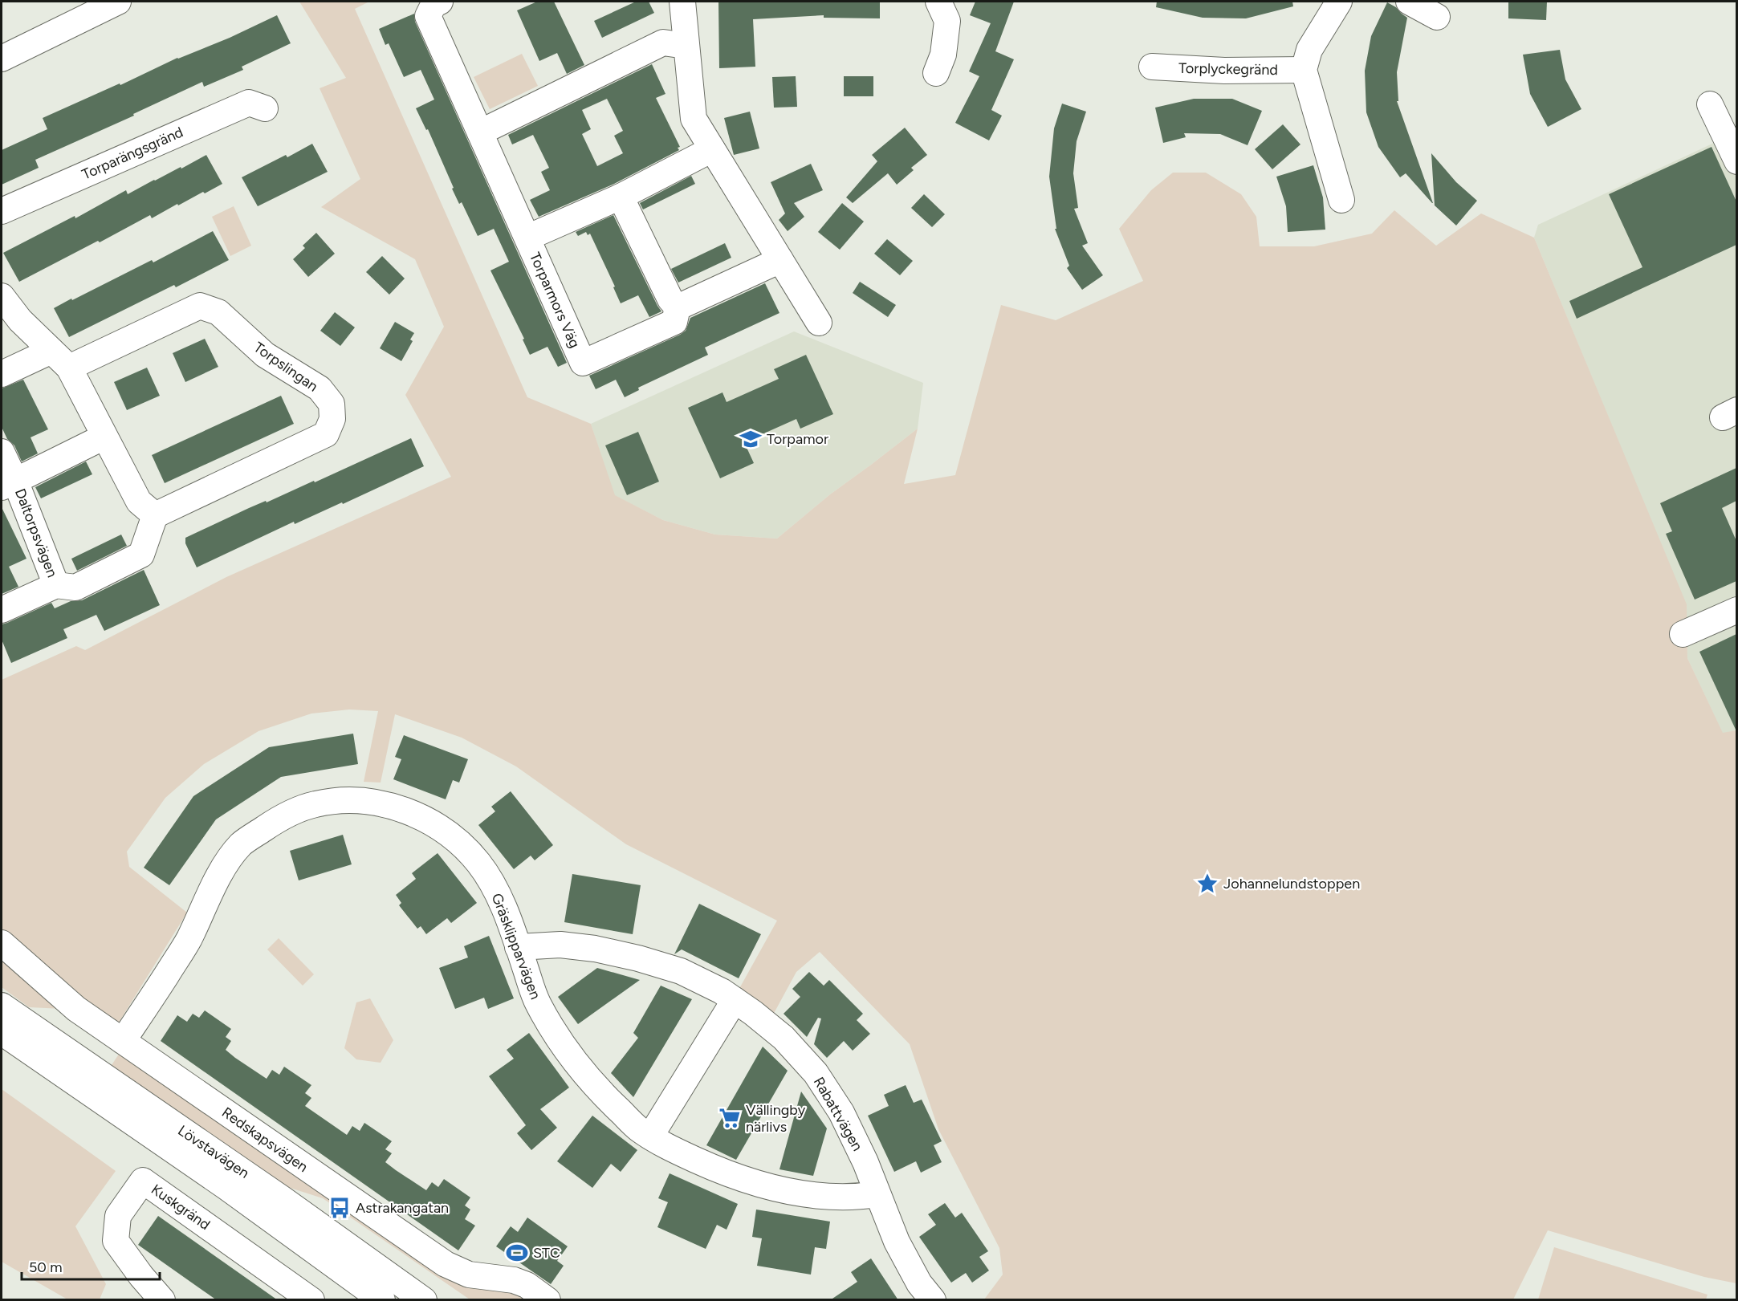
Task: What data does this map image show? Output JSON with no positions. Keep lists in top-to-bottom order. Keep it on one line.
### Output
{"streets":{"street":["Torplyckegränd","Torparängsgränd","Torparmors Väg","Torpslingan","Daltorpsvägen","Gräsklipparvägen","Rabattvägen","Redskapsvägen","Lövstavägen","Kuskgränd"]},"crossings":[["Torpslingan","Daltorpsvägen"],["Gräsklipparvägen","Rabattvägen"],["Gräsklipparvägen","Redskapsvägen"]],"places":{"school or university":["Torpamor"],"place":["Johannelundstoppen"],"supermarket":["Vällingby närlivs"],"bus stop":["Astrakangatan"],"sports":["STC"]},"scale_bar":"50 m"}
